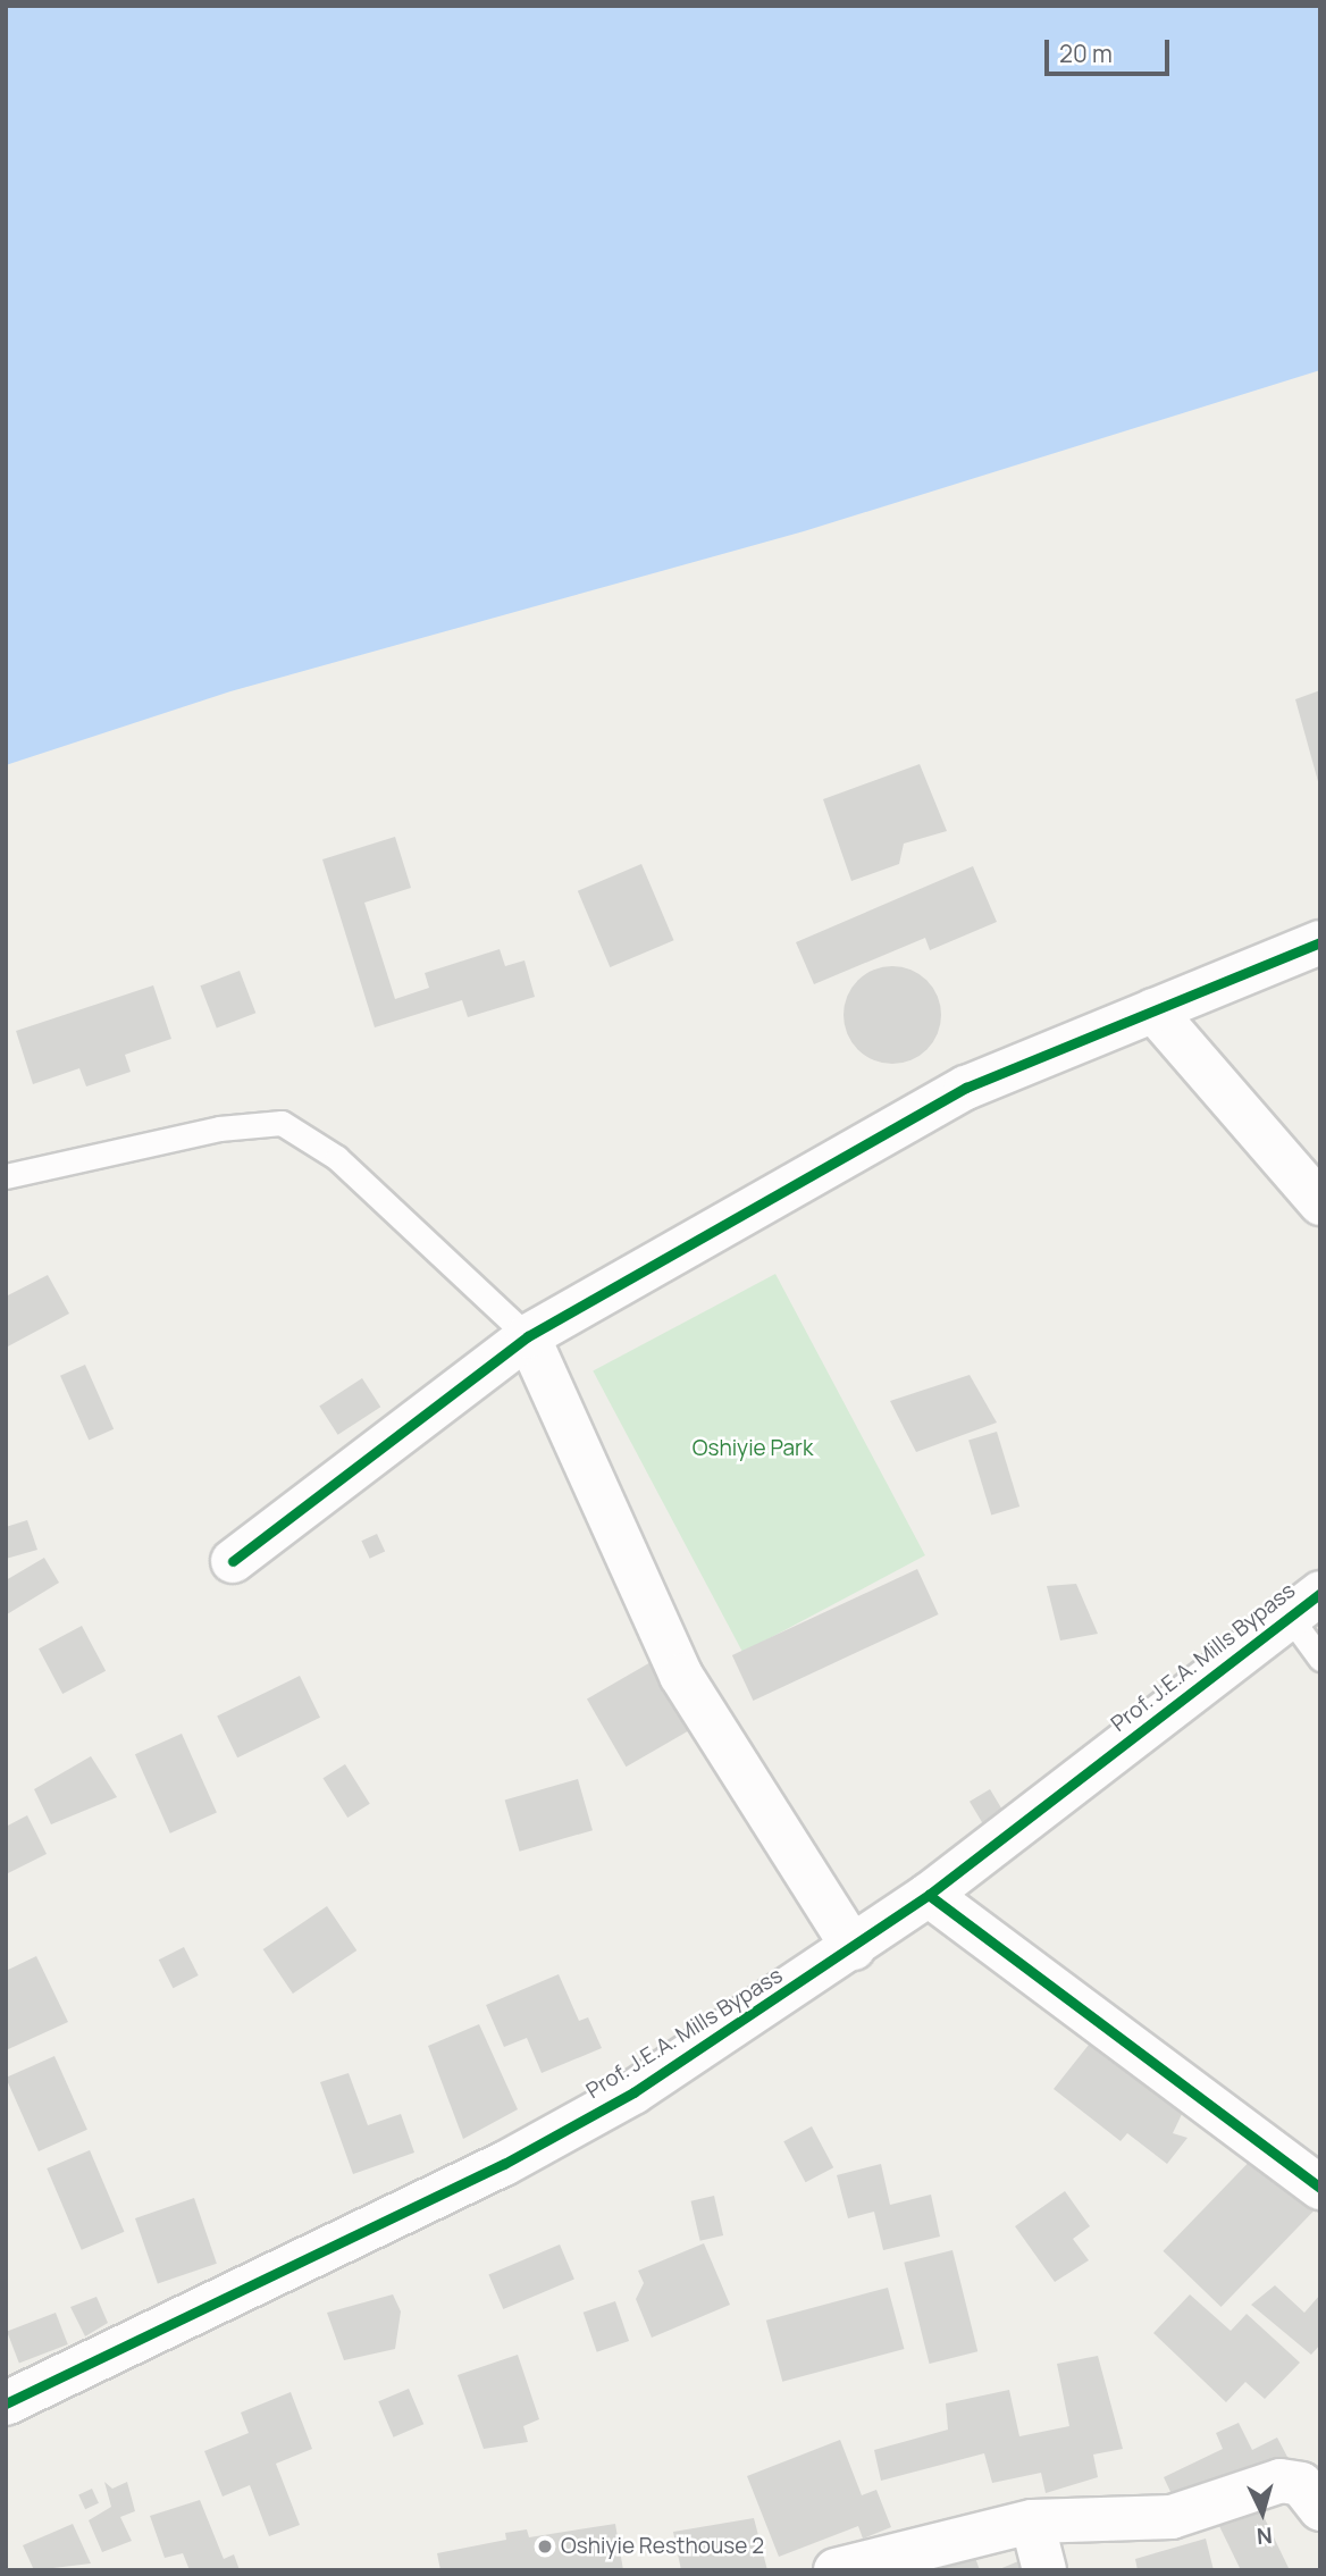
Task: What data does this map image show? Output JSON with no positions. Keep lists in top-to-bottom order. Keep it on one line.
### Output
{"streets":{"street":["Prof. J.E.A. Mills Bypass"]},"parks":["Oshiyie Park"],"places":["Oshiyie Resthouse 2"],"scale_bar":"20 m","north":"bottom"}
